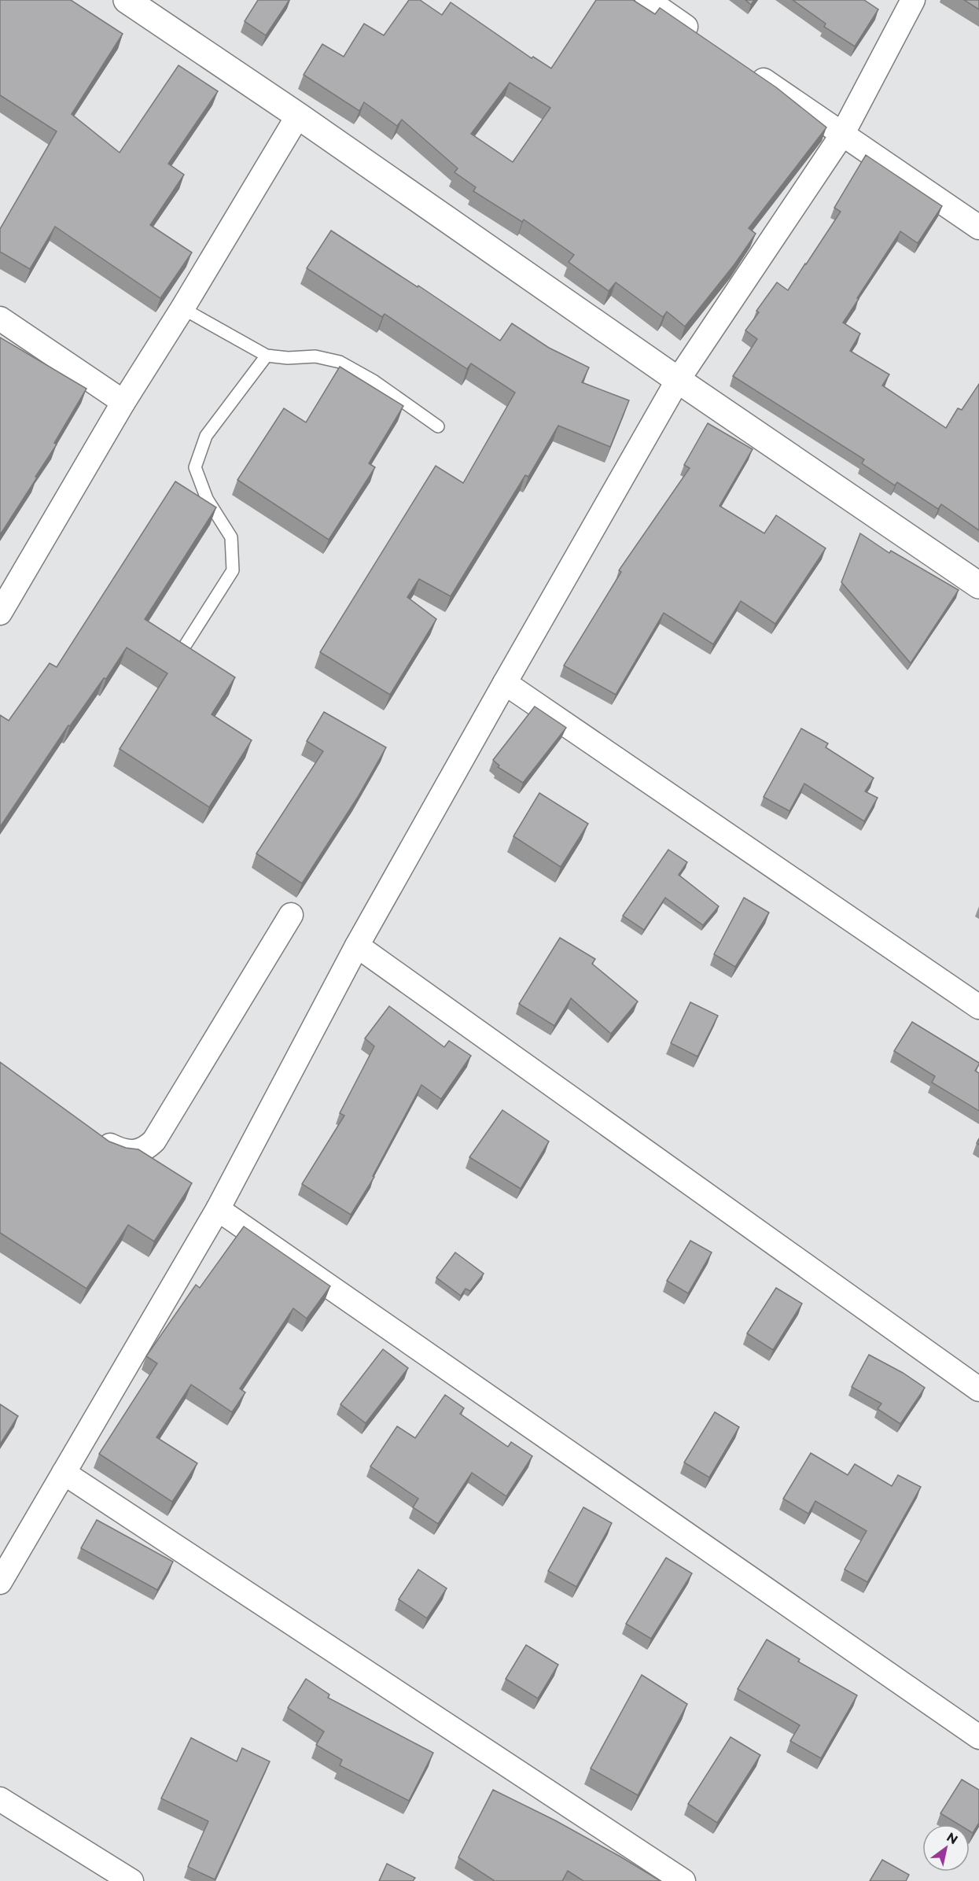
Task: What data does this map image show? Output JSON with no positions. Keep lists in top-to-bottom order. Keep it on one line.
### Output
{"north":"top right"}
